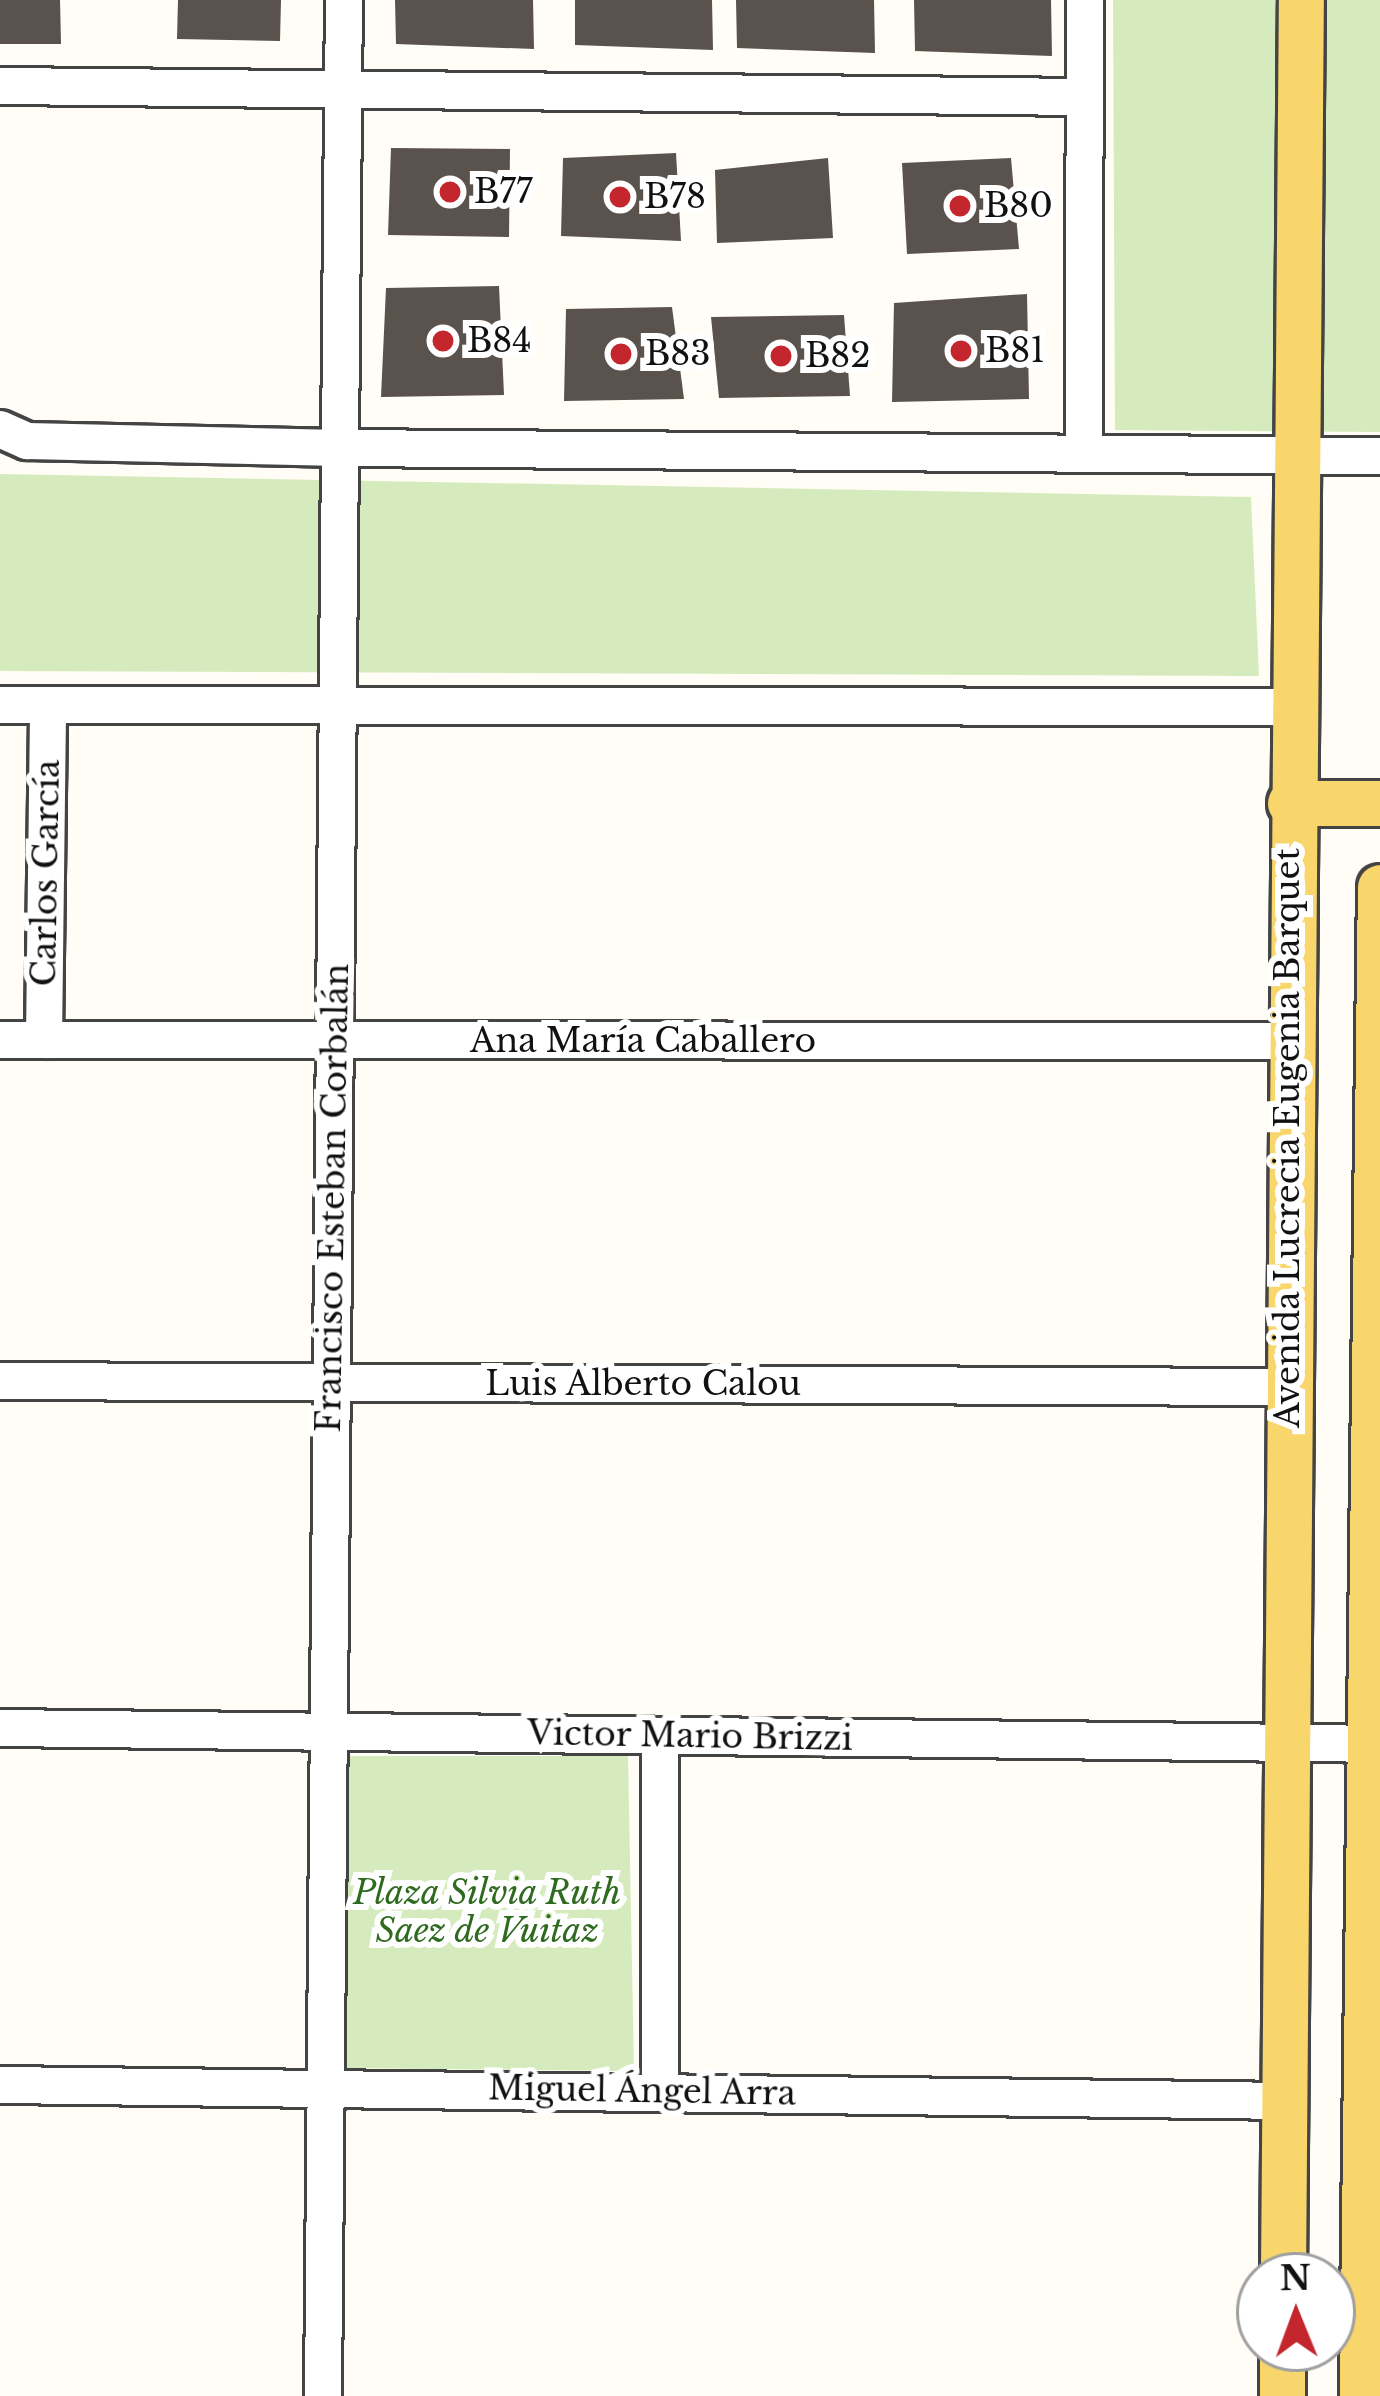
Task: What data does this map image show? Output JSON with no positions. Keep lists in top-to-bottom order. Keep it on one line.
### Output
{"streets":{"main road":["Avenida Lucrecia Eugenia Barquet"],"street":["Carlos García","Ana María Caballero","Francisco Esteban Corbalán","Luis Alberto Calou","Victor Mario Brizzi","Miguel Ángel Arra"]},"crossings":[["Carlos García","Ana María Caballero"],["Ana María Caballero","Avenida Lucrecia Eugenia Barquet"],["Ana María Caballero","Francisco Esteban Corbalán"],["Avenida Lucrecia Eugenia Barquet","Luis Alberto Calou"],["Avenida Lucrecia Eugenia Barquet","Victor Mario Brizzi"],["Avenida Lucrecia Eugenia Barquet","Miguel Ángel Arra"],["Francisco Esteban Corbalán","Luis Alberto Calou"],["Francisco Esteban Corbalán","Victor Mario Brizzi"],["Francisco Esteban Corbalán","Miguel Ángel Arra"]],"parks":["Plaza Silvia Ruth Saez de Vuitaz"],"places":["B77","B78","B80","B84","B81","B83","B82"],"north":"top"}
